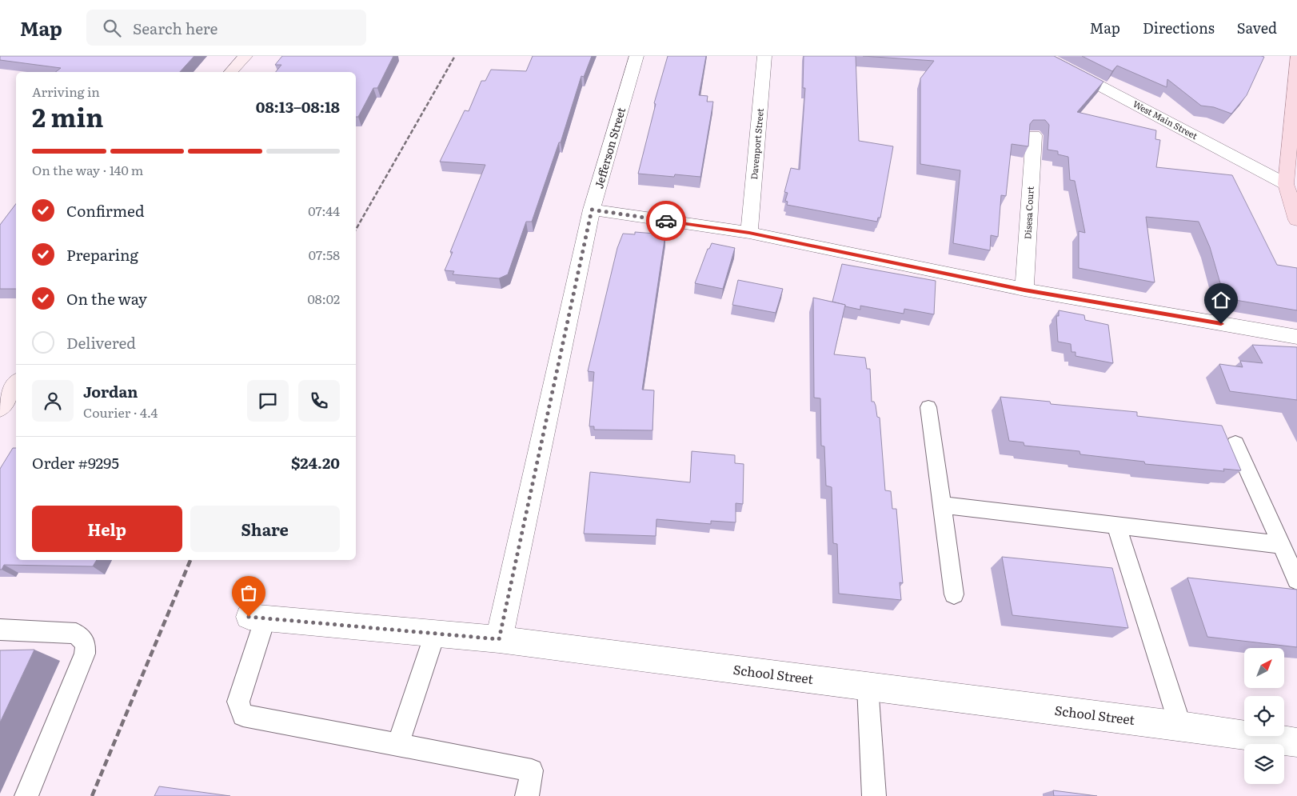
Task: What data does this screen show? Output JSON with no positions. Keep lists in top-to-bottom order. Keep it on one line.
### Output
{"streets":{"street":["West Main Street","Davenport Street","Jefferson Street","Disesa Court","School Street"]},"crossings":[["Jefferson Street","School Street"]],"north":"top right","page":{"header":"Map","search":"Search here","nav":["Map","Directions","Saved"],"heading":["2 min","Arriving in","08:13–08:18"],"panel":["Jordan","Courier · 4.4","Order #9295","$24.20"],"bar":"On the way · 140 m","list":[["Confirmed","07:44"],["Preparing","07:58"],["On the way","08:02"],"Delivered"],"buttons":["Help","Share"]}}
